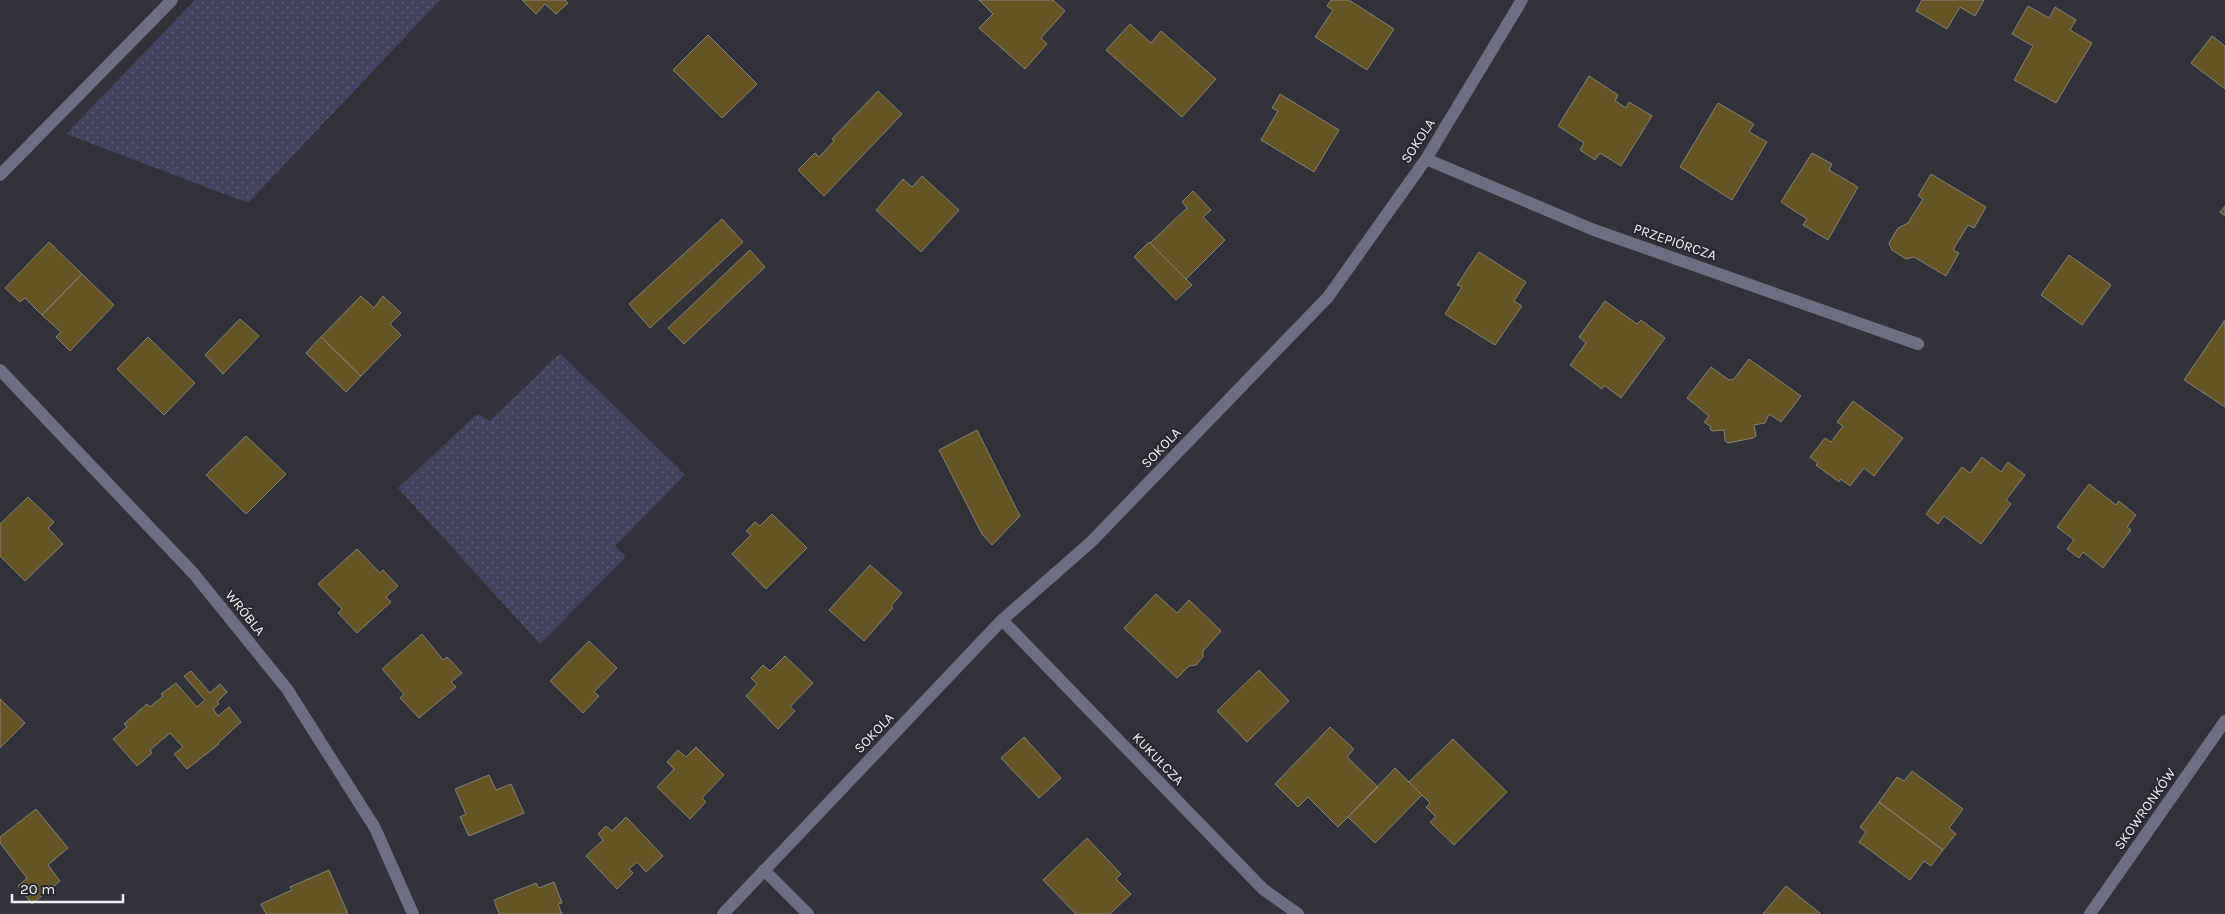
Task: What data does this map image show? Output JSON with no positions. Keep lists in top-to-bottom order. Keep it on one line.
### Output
{"streets":{"street":["SOKOLA","PRZEPIÓRCZA","WRÓBLA","KUKUŁCZA","SKOWRONKÓW"]},"crossings":[["SOKOLA","PRZEPIÓRCZA"],["SOKOLA","KUKUŁCZA"]],"scale_bar":"20 m"}
